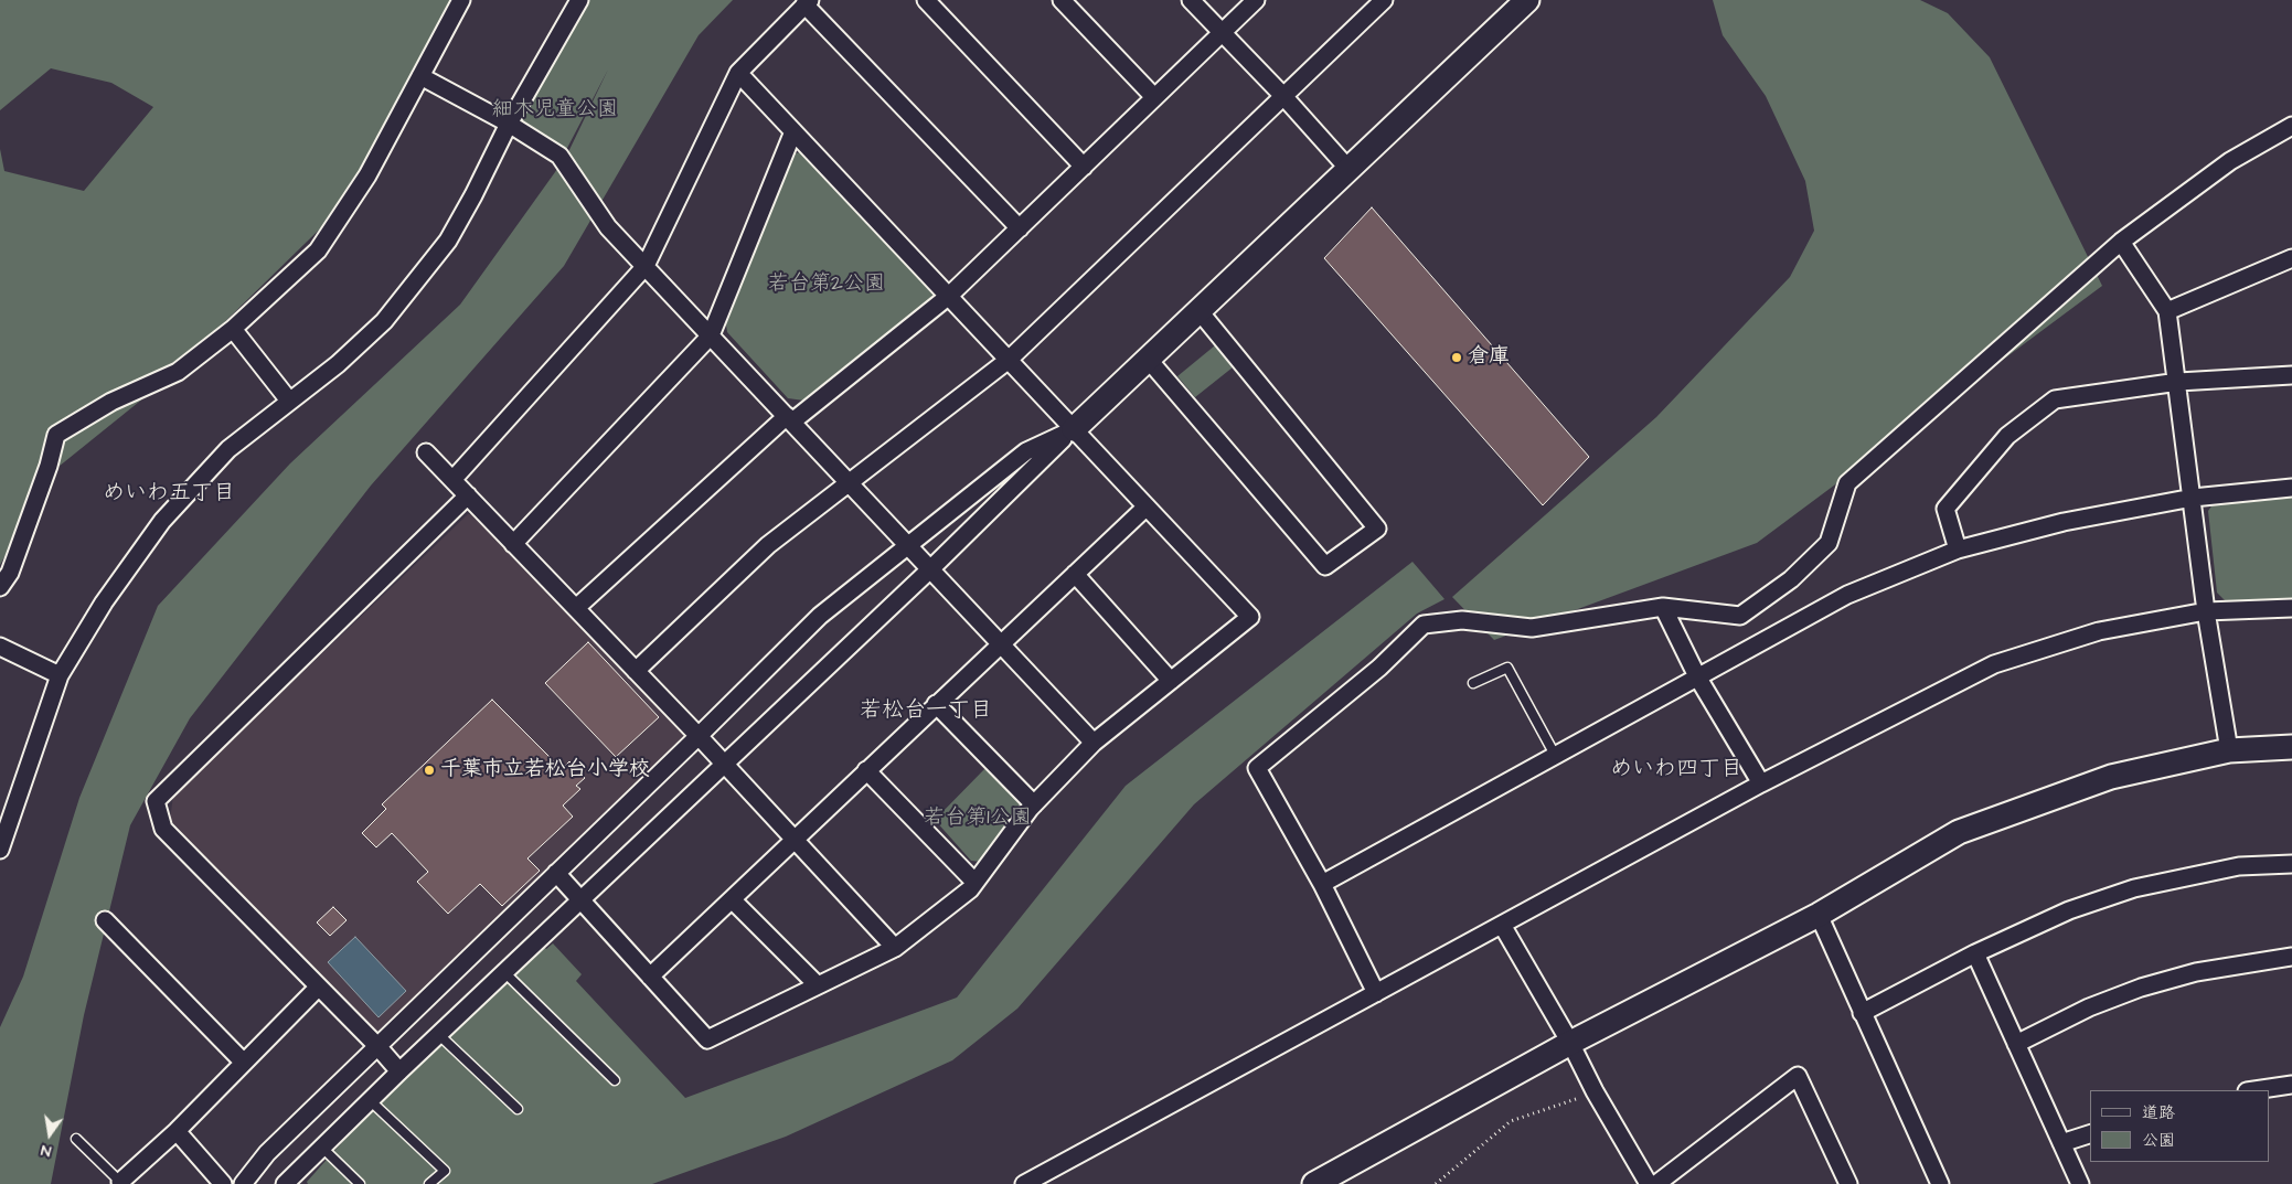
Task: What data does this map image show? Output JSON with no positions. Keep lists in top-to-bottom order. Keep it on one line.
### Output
{"districts":["めいわ五丁目","若松台一丁目","めいわ四丁目"],"parks":["細木児童公園","若台第2公園","若台第1公園"],"places":["倉庫","千葉市立若松台小学校"],"legend":["道路","公園"],"north":"bottom"}
